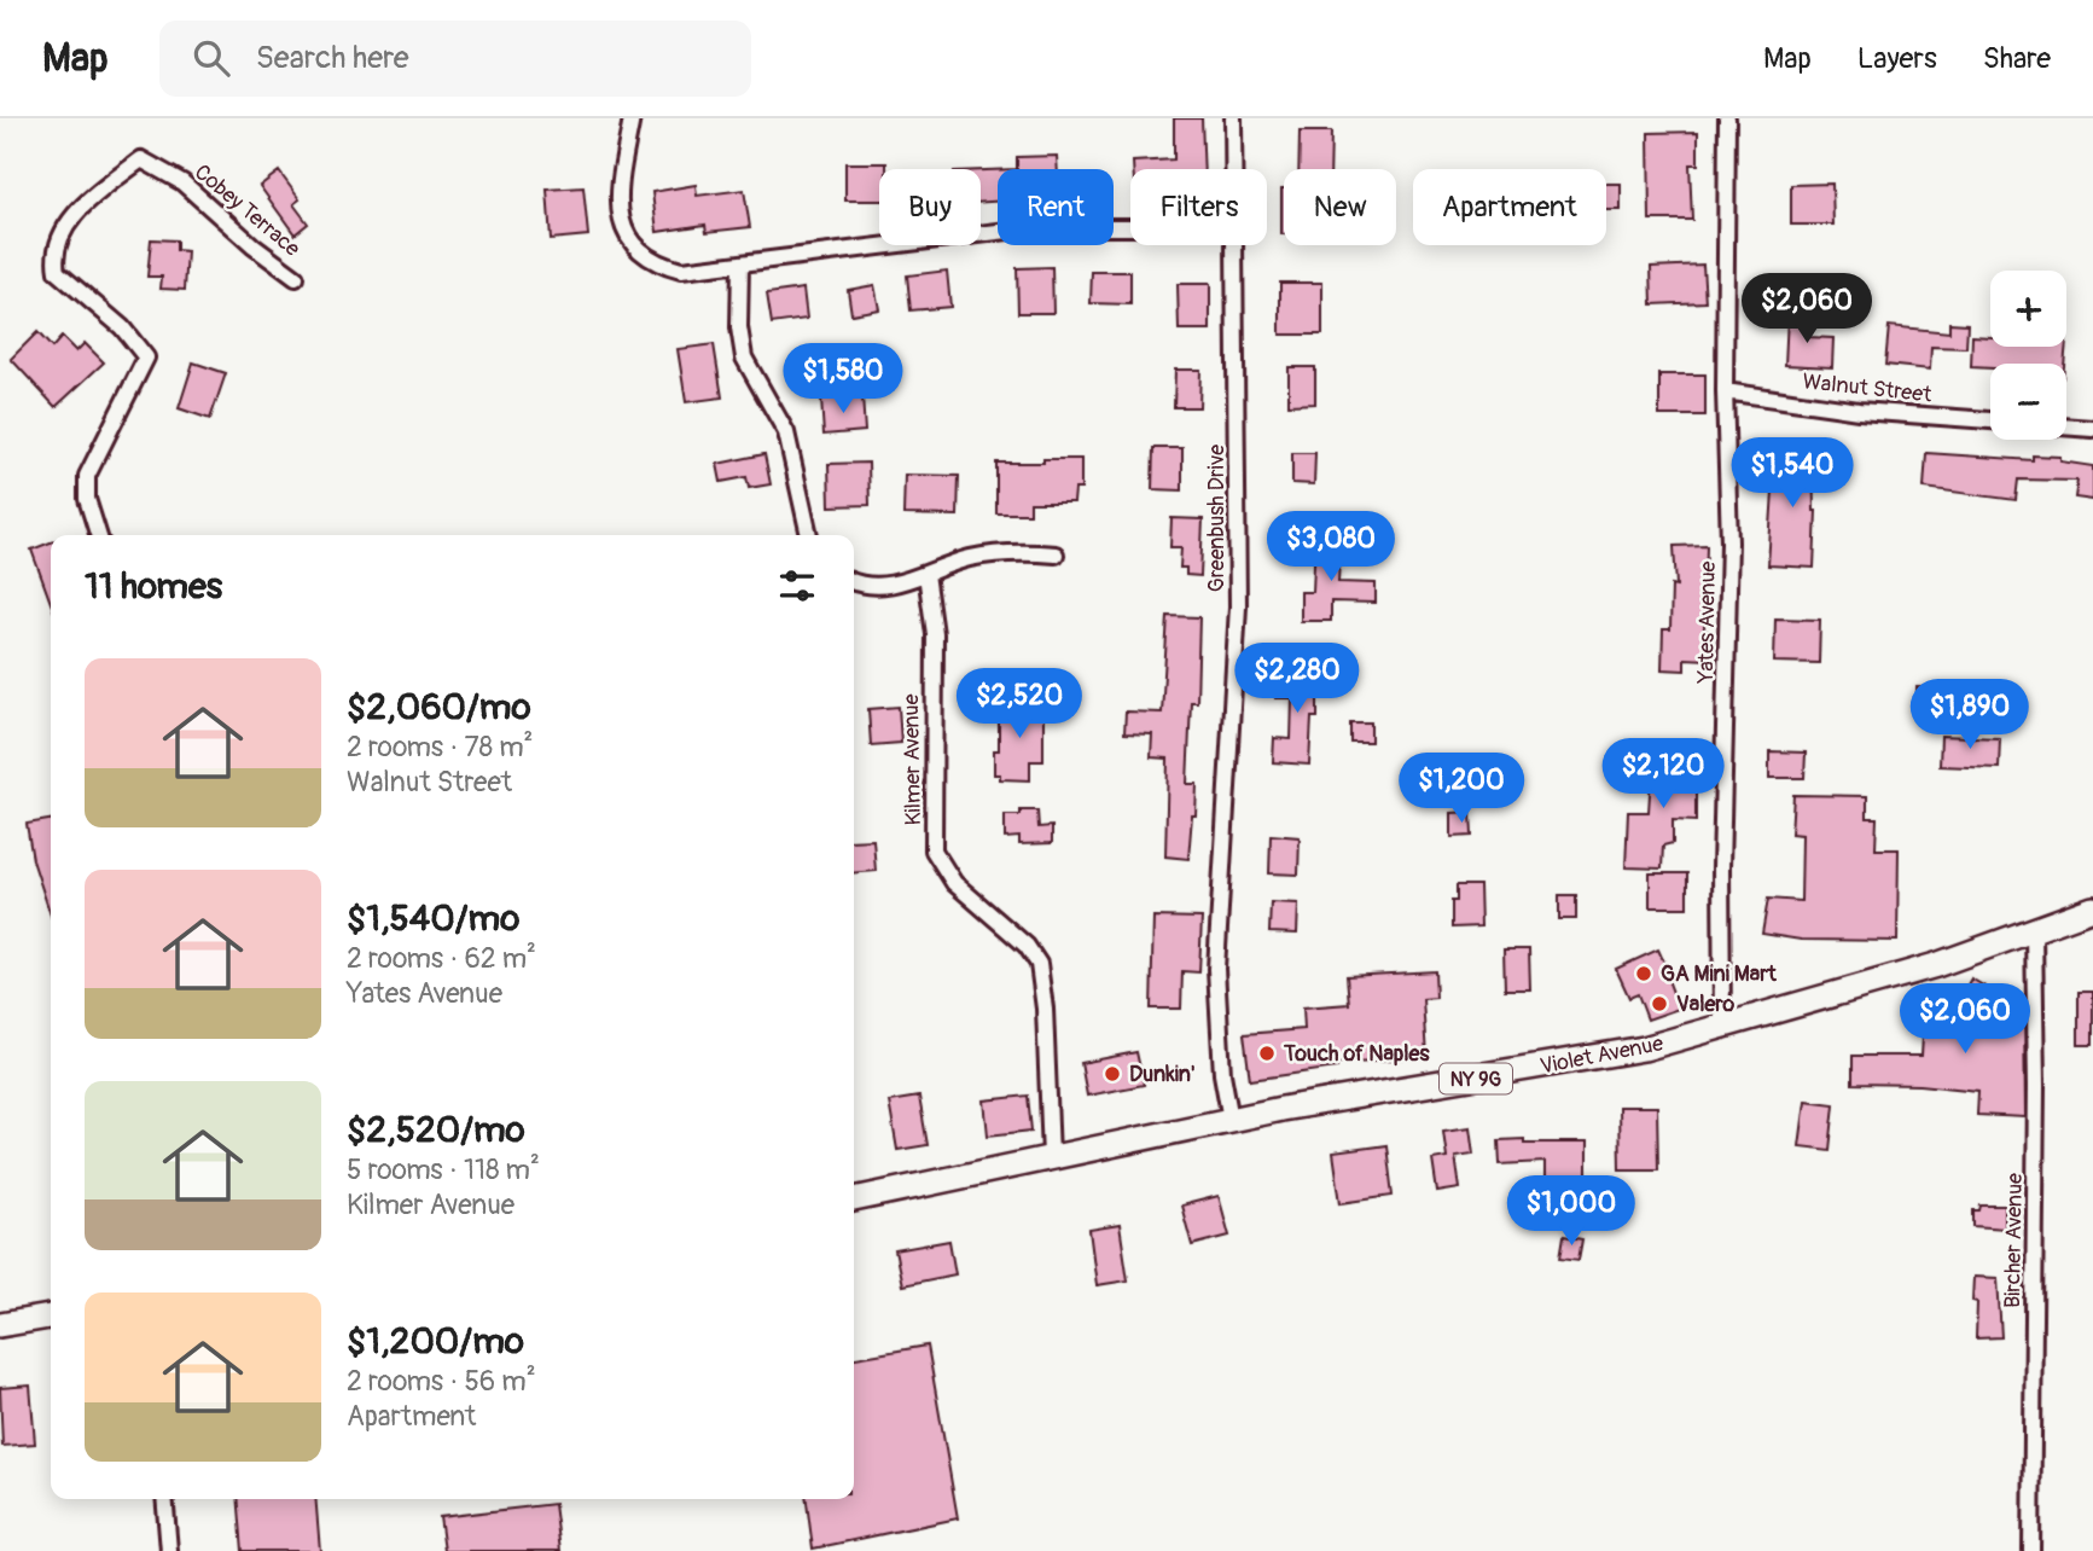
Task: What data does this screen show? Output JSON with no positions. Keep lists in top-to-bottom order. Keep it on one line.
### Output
{"streets":{"main road":["Violet Avenue","NY 9G"],"street":["Cobey Terrace","Walnut Street","Greenbush Drive","Yates Avenue","Kilmer Avenue","Bircher Avenue"]},"crossings":[["Walnut Street","Yates Avenue"],["Greenbush Drive","Violet Avenue"],["Yates Avenue","Violet Avenue"],["Kilmer Avenue","Violet Avenue"],["Violet Avenue","Bircher Avenue"]],"places":["GA Mini Mart","Valero","Touch of Naples","Dunkin'"],"page":{"header":"Map","search":"Search here","nav":["Map","Layers","Share"],"chip":["Buy","Rent","Filters","New","Apartment"],"map_buttons":["+","−"],"price":["$2,060","$1,580","$1,540","$3,080","$2,280","$2,520","$1,890","$2,120","$1,200","$2,060","$1,000"],"heading":"11 homes","list":[{"name":"$2,060/mo","note":"2 rooms · 78 m² · Walnut Street"},{"name":"$1,540/mo","note":"2 rooms · 62 m² · Yates Avenue"},{"name":"$2,520/mo","note":"5 rooms · 118 m² · Kilmer Avenue"},{"name":"$1,200/mo","note":"2 rooms · 56 m² · Apartment"}]}}
